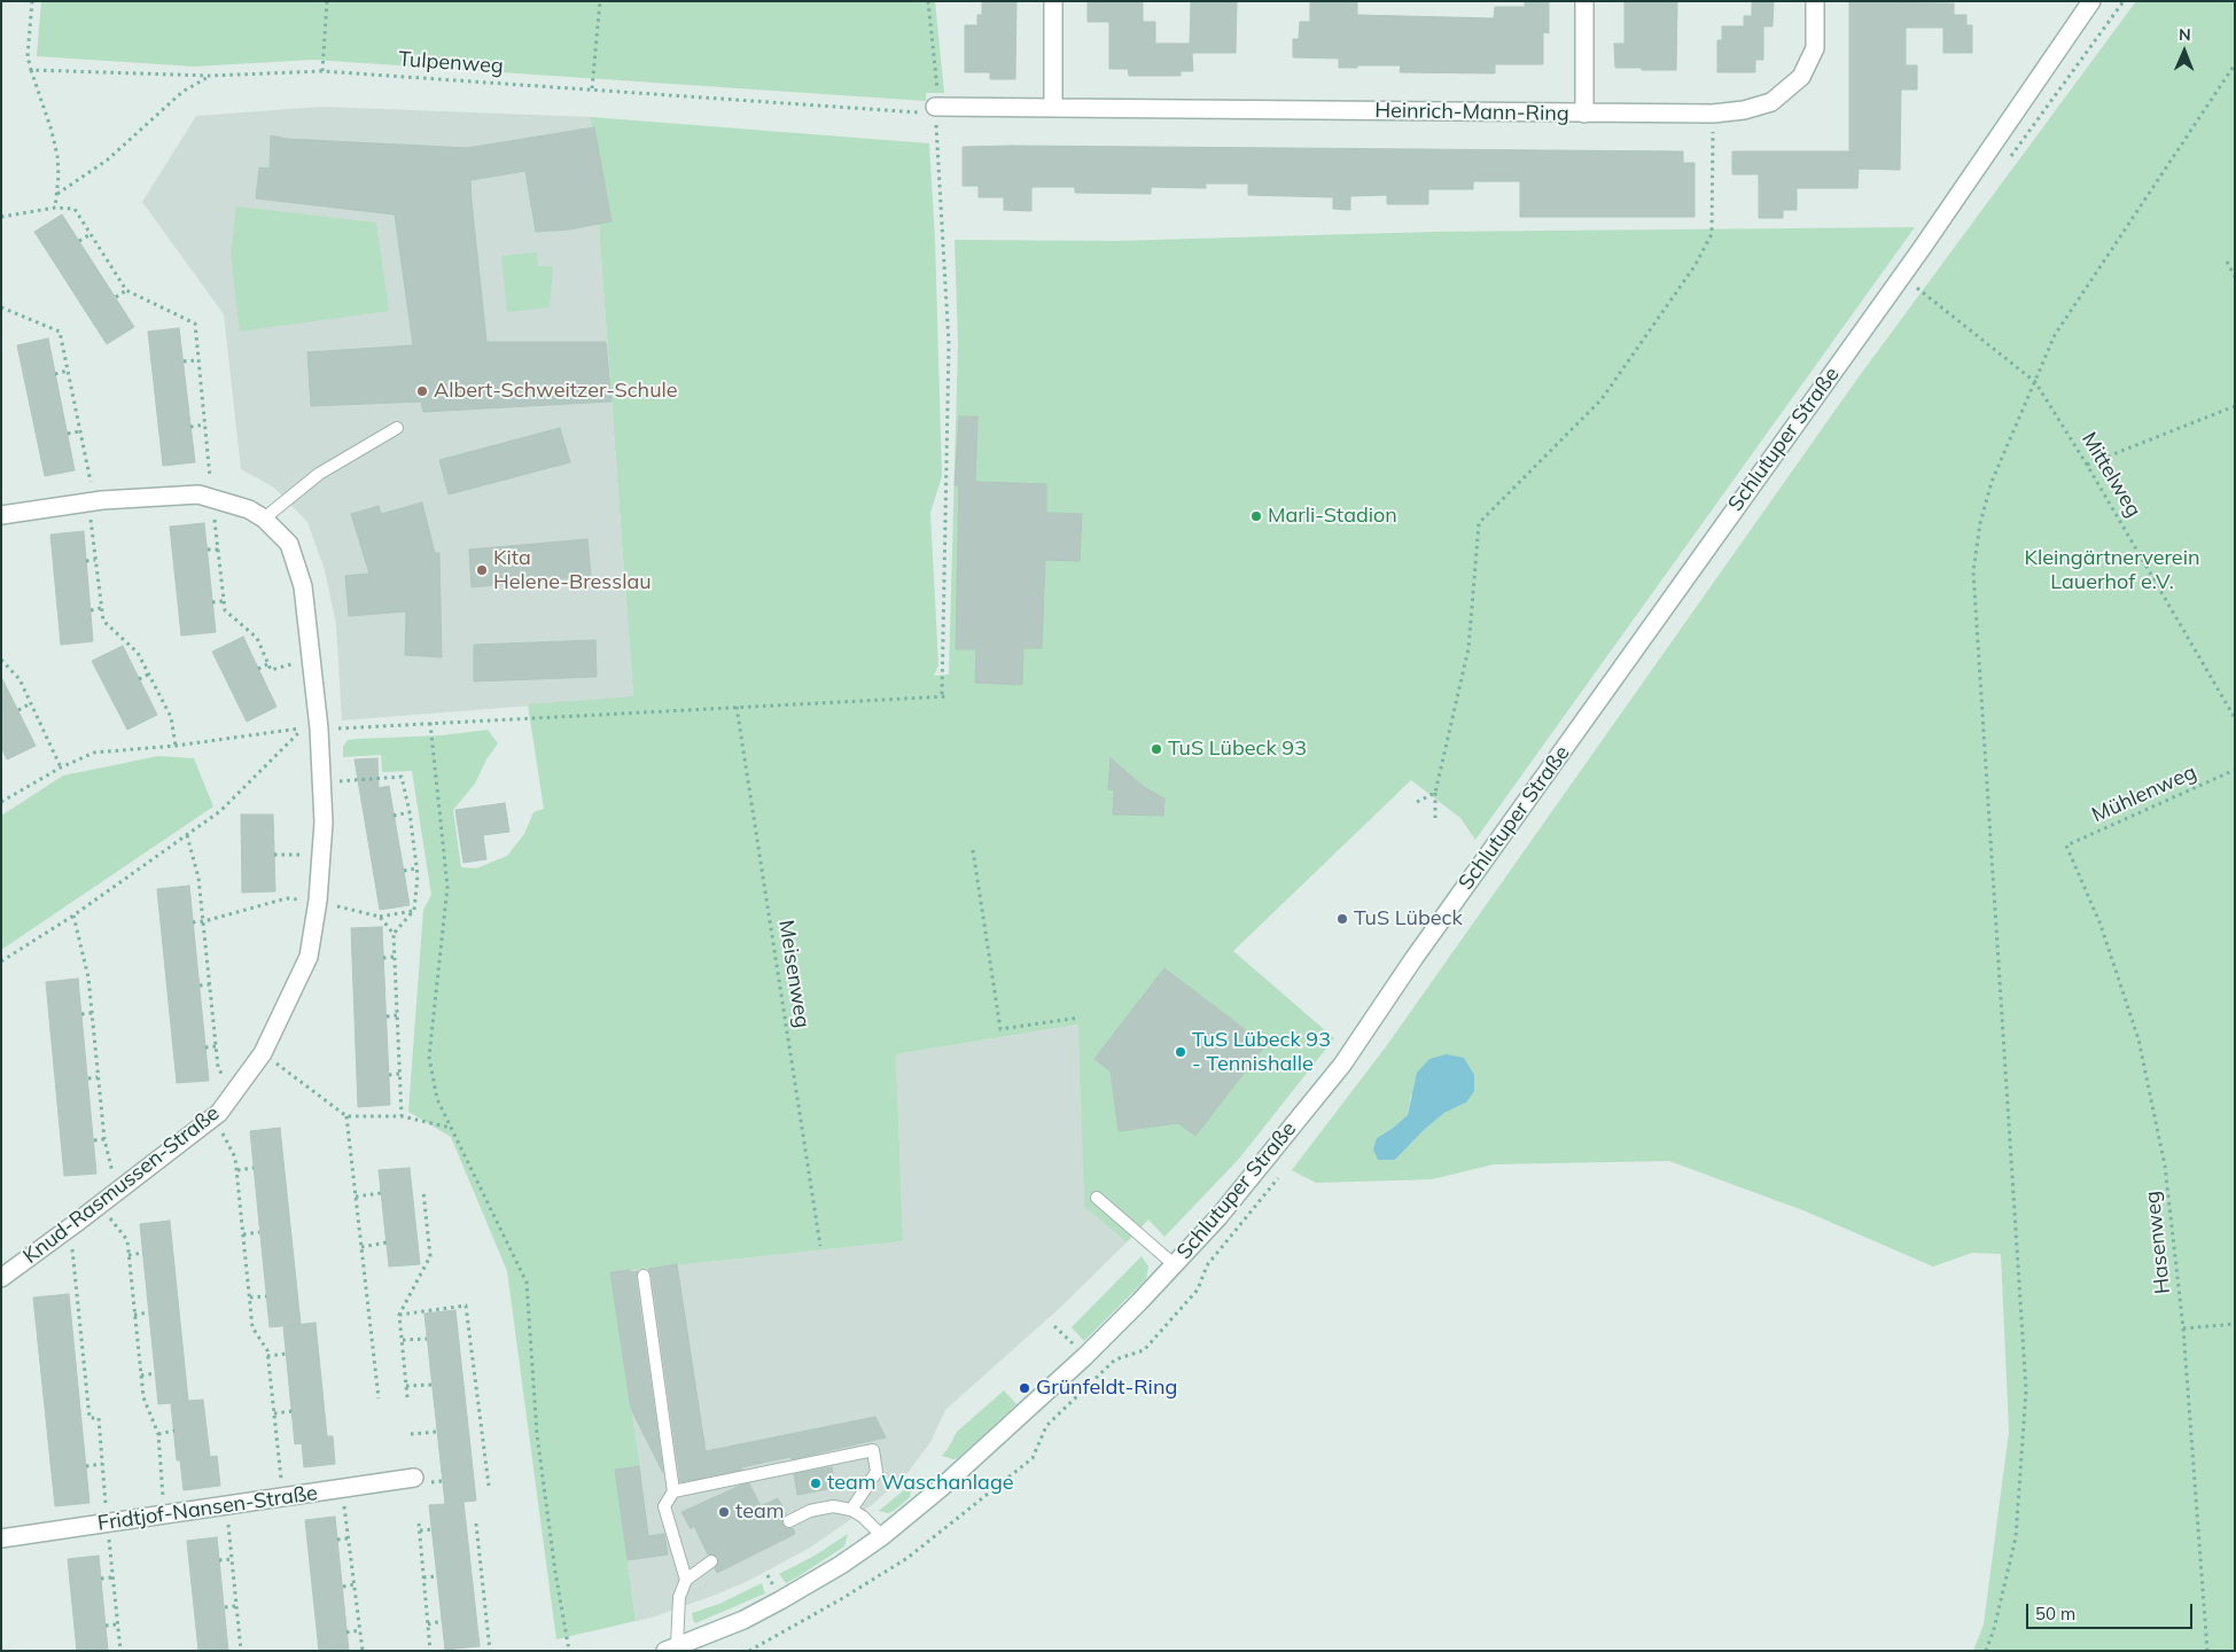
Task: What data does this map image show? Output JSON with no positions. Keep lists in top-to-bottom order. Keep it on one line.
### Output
{"streets":{"street":["Heinrich-Mann-Ring","Schlutuper Straße","Knud-Rasmussen-Straße","Fridtjof-Nansen-Straße"],"path":["Tulpenweg","Mittelweg","Mühlenweg","Meisenweg","Hasenweg"]},"crossings":[["Tulpenweg","Heinrich-Mann-Ring"],["Mühlenweg","Hasenweg"]],"parks":["Kleingärtnerverein Lauerhof e.V."],"places":["Albert-Schweitzer-Schule","Marli-Stadion","Kita Helene-Bresslau","TuS Lübeck 93","TuS Lübeck","TuS Lübeck 93 - Tennishalle","Grünfeldt-Ring","team Waschanlage","team"],"scale_bar":"50 m","north":"top"}
